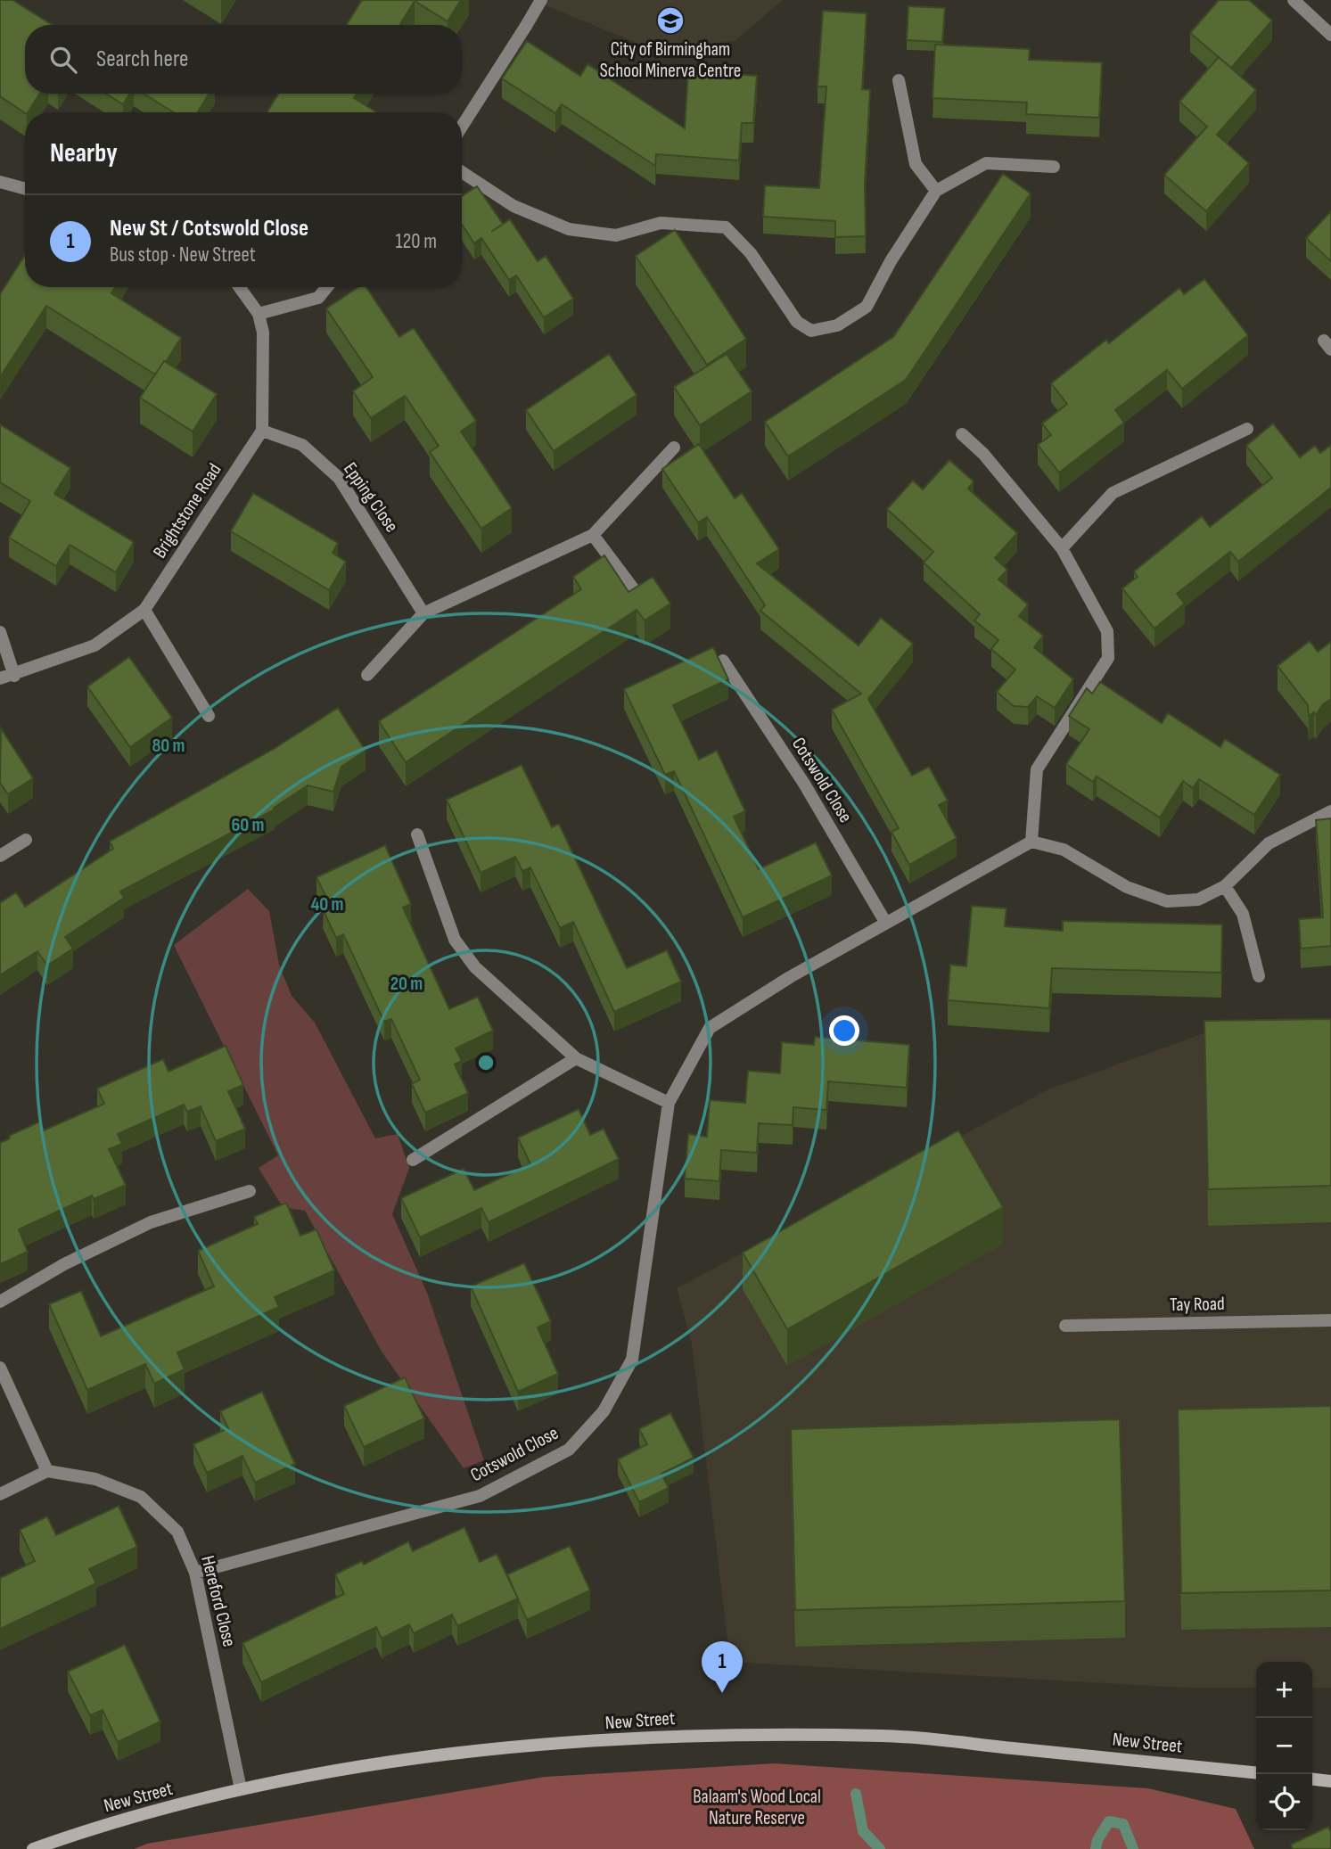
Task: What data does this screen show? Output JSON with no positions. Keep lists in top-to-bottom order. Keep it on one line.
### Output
{"streets":{"street":["Epping Close","Brightstone Road","Cotswold Close","Tay Road","Hereford Close","New Street"]},"crossings":[["Epping Close","Brightstone Road"],["Cotswold Close","Hereford Close"],["Hereford Close","New Street"]],"parks":["Balaam's Wood Local Nature Reserve"],"places":{"school or university":["City of Birmingham School Minerva Centre"]},"page":{"search":"Search here","heading":"Nearby","list":[{"mark":"1","name":"New St / Cotswold Close","note":"Bus stop · New Street","value":"120 m"}],"pins":"1","map_buttons":["+","−"]},"rings":["80 m","60 m","40 m","20 m"]}
